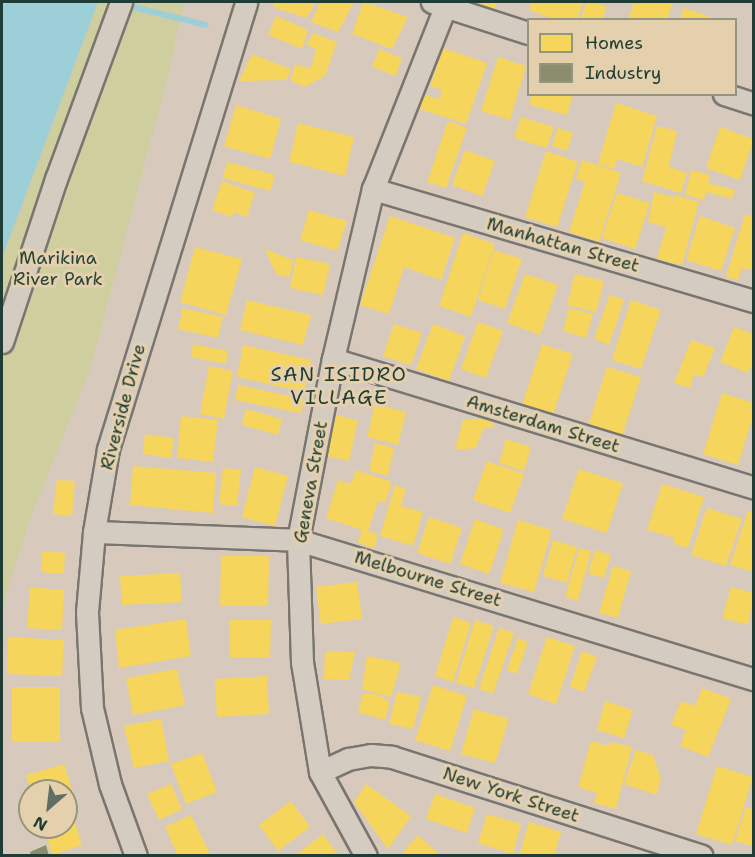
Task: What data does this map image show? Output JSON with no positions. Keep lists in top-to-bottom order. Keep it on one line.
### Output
{"streets":{"street":["Manhattan Street","Riverside Drive","Amsterdam Street","Geneva Street","Melbourne Street","New York Street"]},"crossings":[["Manhattan Street","Geneva Street"],["Riverside Drive","Melbourne Street"],["Amsterdam Street","Geneva Street"],["Geneva Street","Melbourne Street"],["Geneva Street","New York Street"]],"districts":["SAN ISIDRO VILLAGE"],"parks":["Marikina River Park"],"legend":["Homes","Industry"],"north":"bottom left"}
